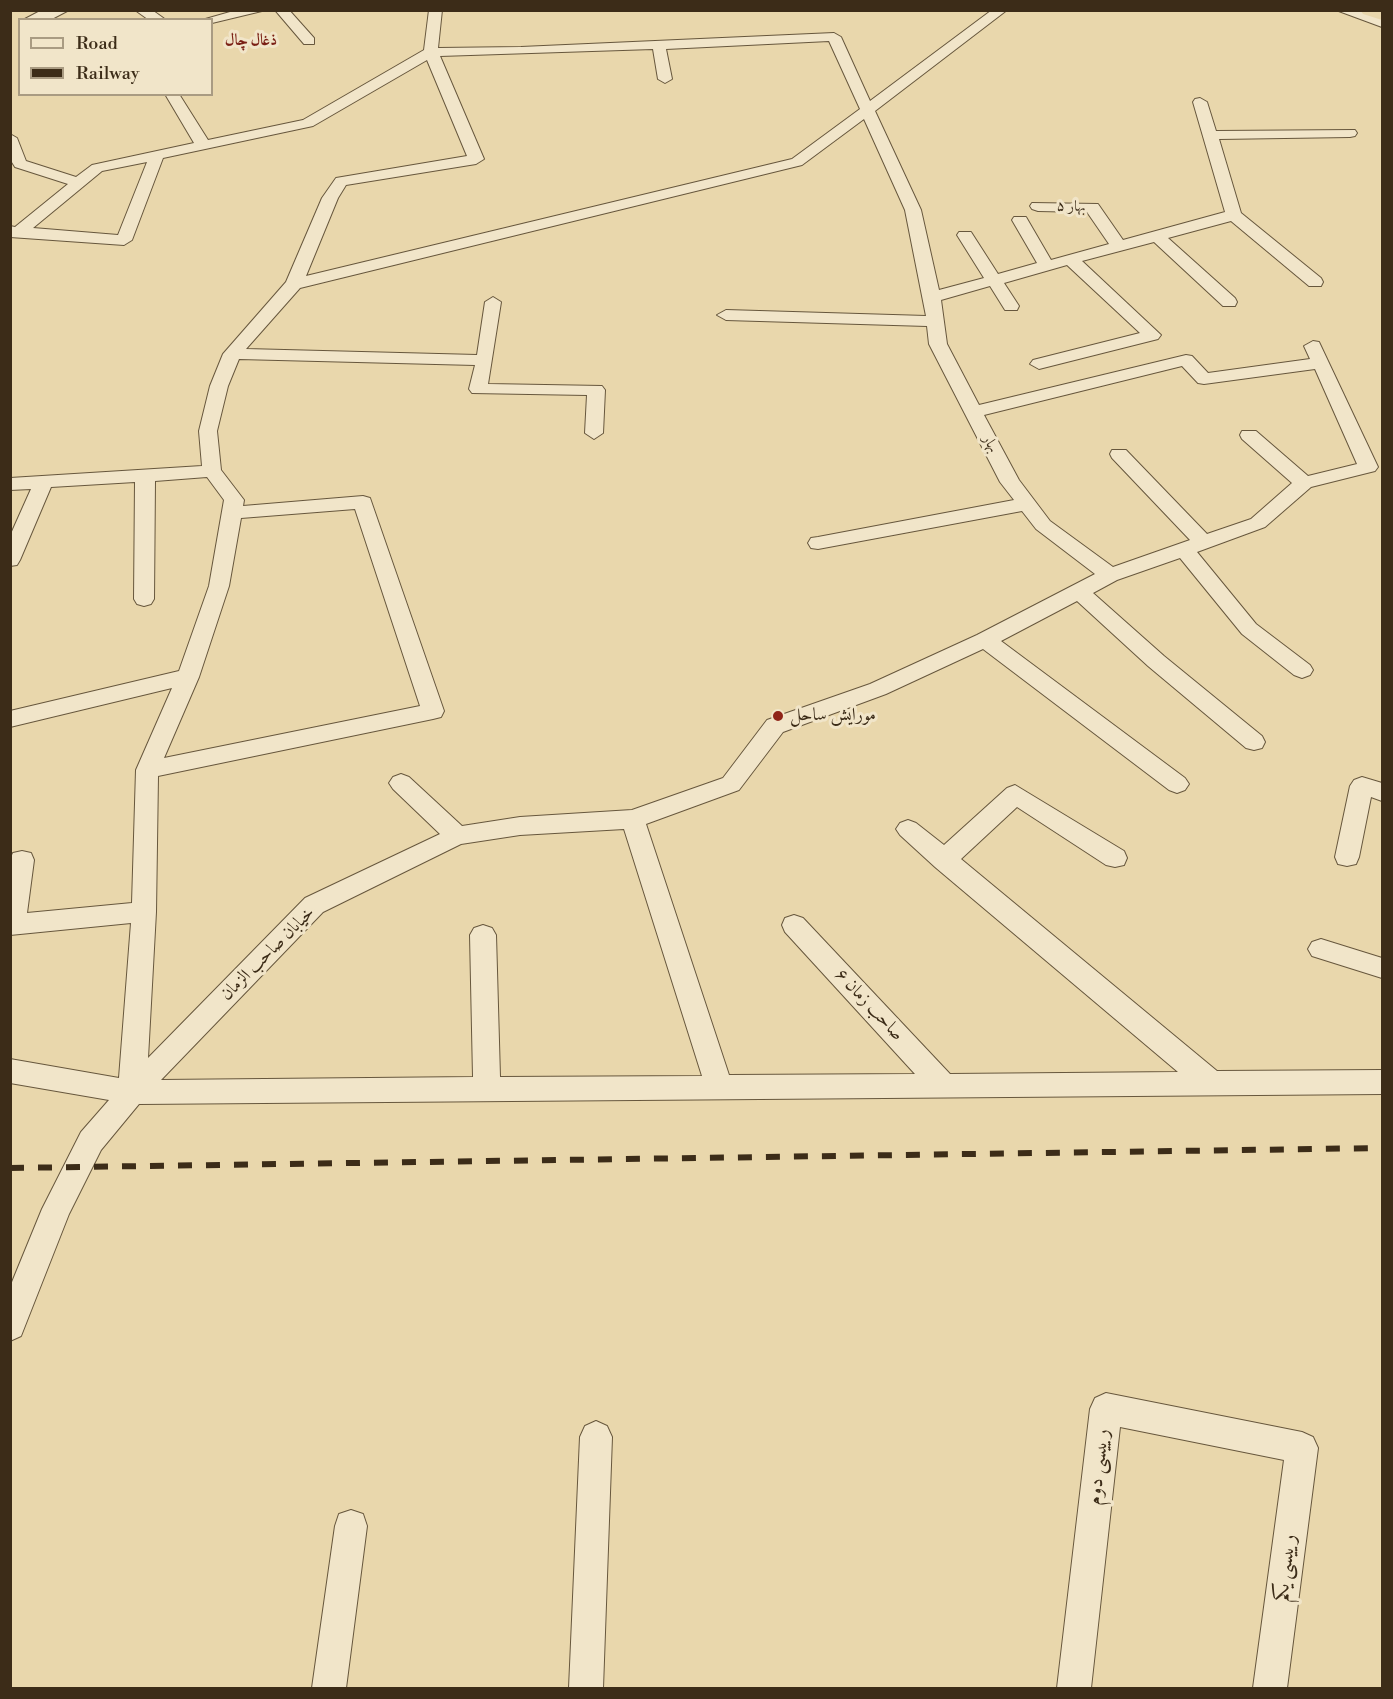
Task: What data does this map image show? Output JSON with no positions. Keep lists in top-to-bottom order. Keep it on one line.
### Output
{"streets":{"street":["بهار ۵","بهار","خیابان صاحب الزمان","صاحب زمان ۶","رییسی دوم","رییسی یکم"]},"crossings":[["بهار","خیابان صاحب الزمان"],["رییسی دوم","رییسی یکم"]],"districts":["ذغال چال"],"places":["مورایش ساحل"],"legend":["Road","Railway"]}
